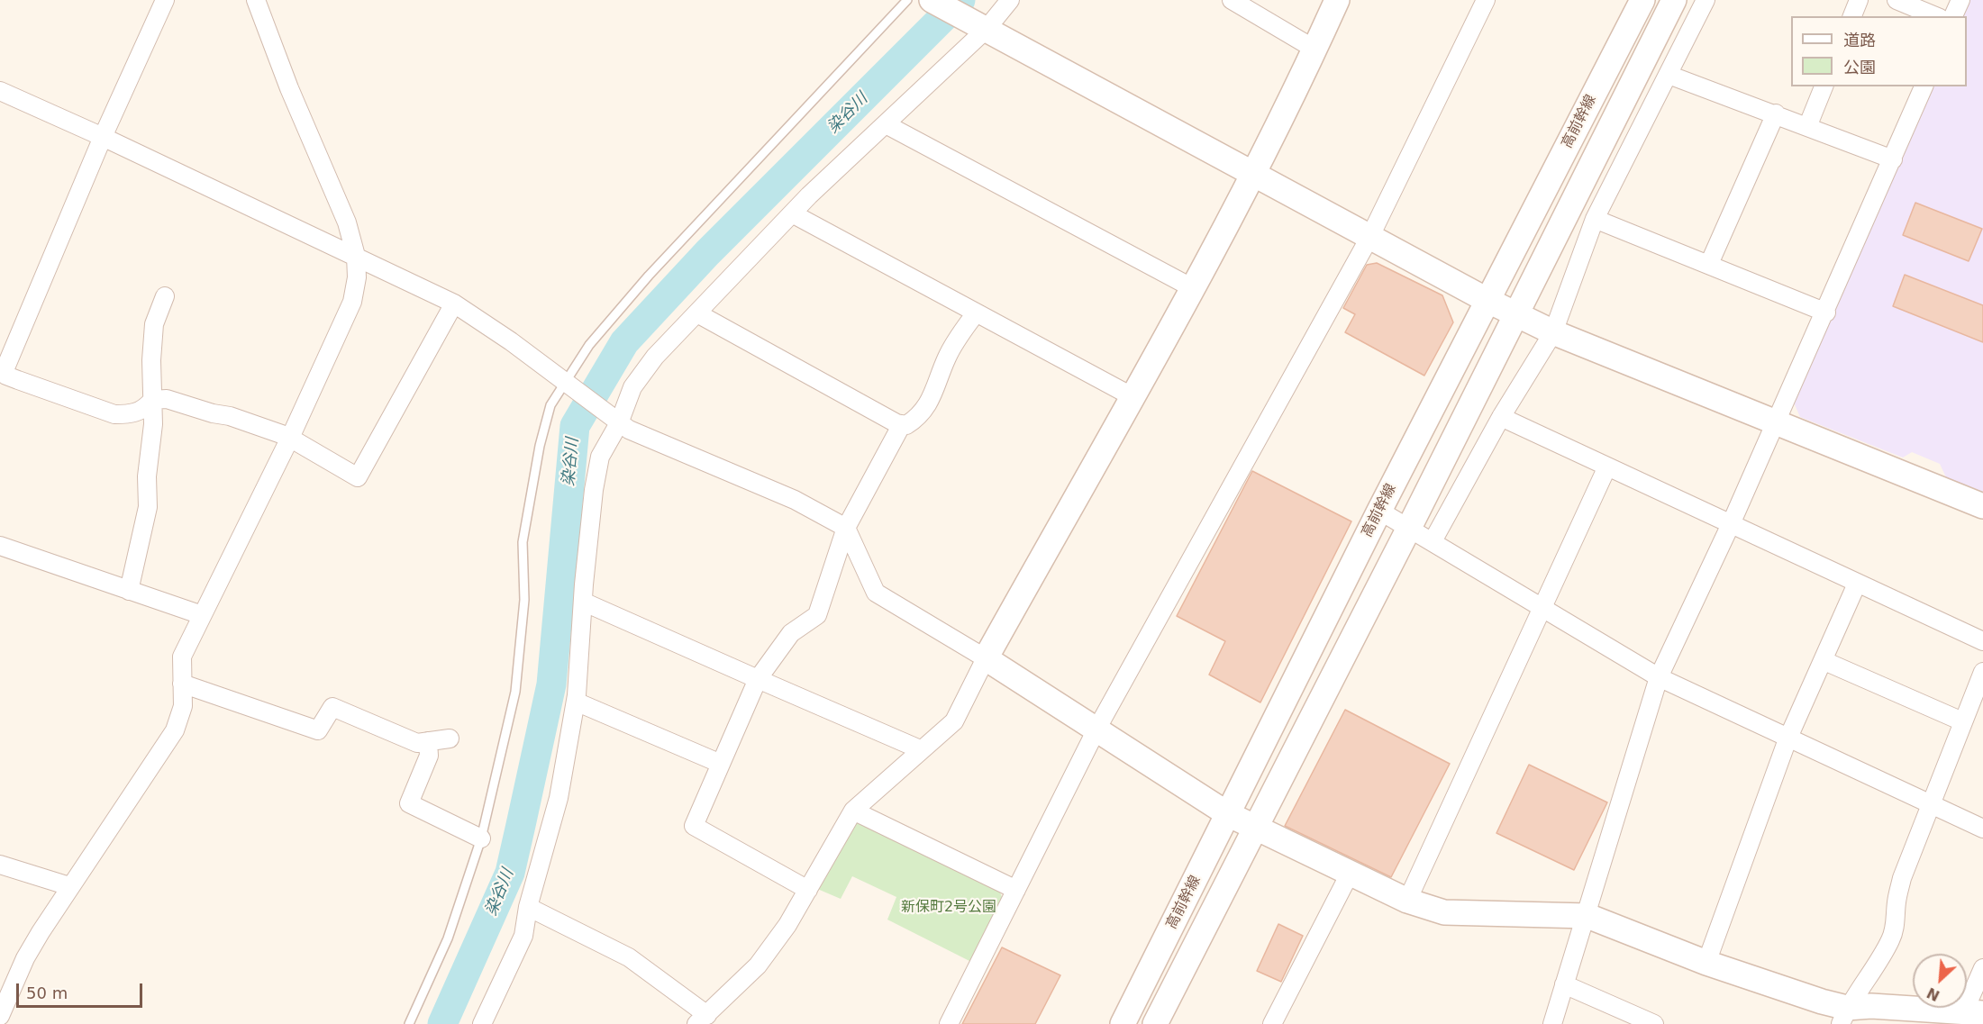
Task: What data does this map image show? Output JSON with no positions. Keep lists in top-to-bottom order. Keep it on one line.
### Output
{"streets":{"street":["高前幹線"]},"water":["染谷川"],"parks":["新保町2号公園"],"legend":["道路","公園"],"scale_bar":"50 m","north":"bottom left"}
